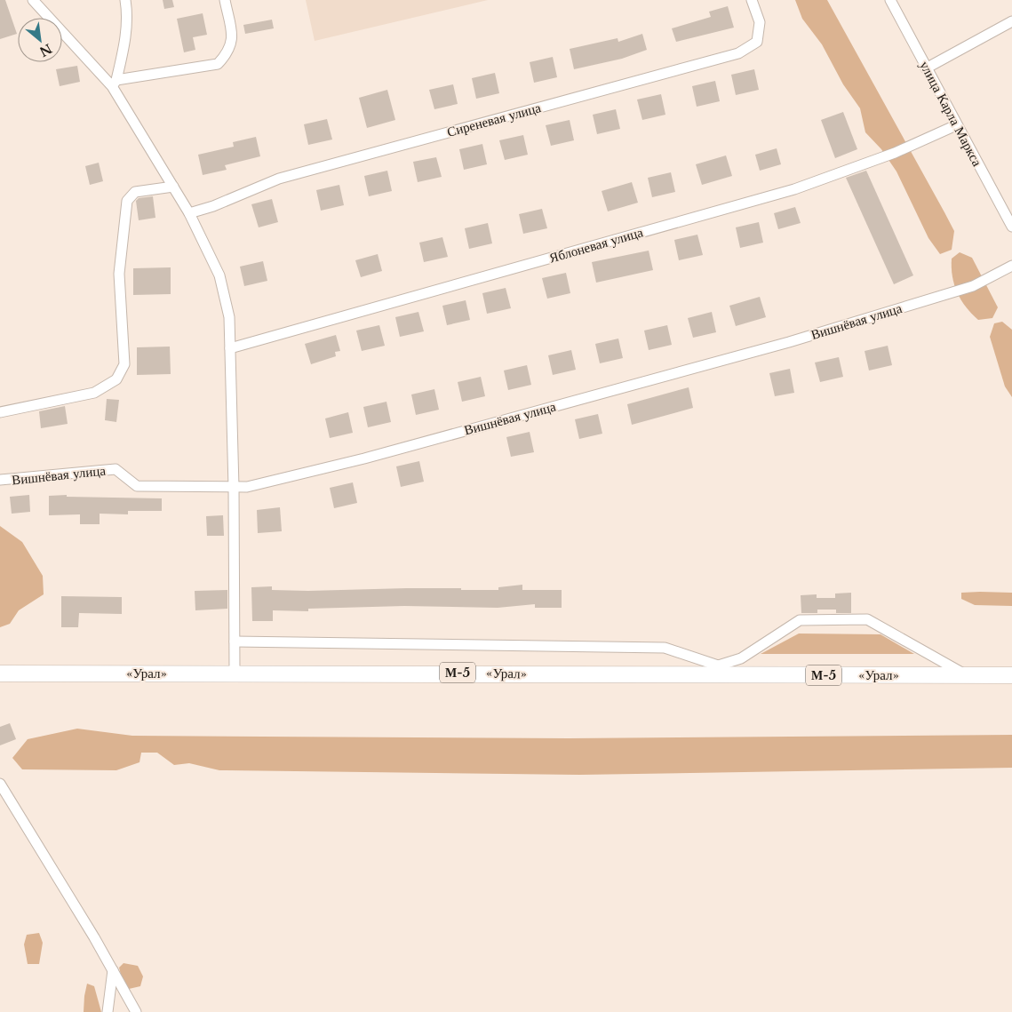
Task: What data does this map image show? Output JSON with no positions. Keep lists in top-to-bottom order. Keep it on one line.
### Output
{"streets":{"highway":["М-5","«Урал»"],"street":["улица Карла Маркса","Сиреневая улица","Яблоневая улица","Вишнёвая улица"]},"crossings":[["улица Карла Маркса","Яблоневая улица"]],"north":"bottom right"}
